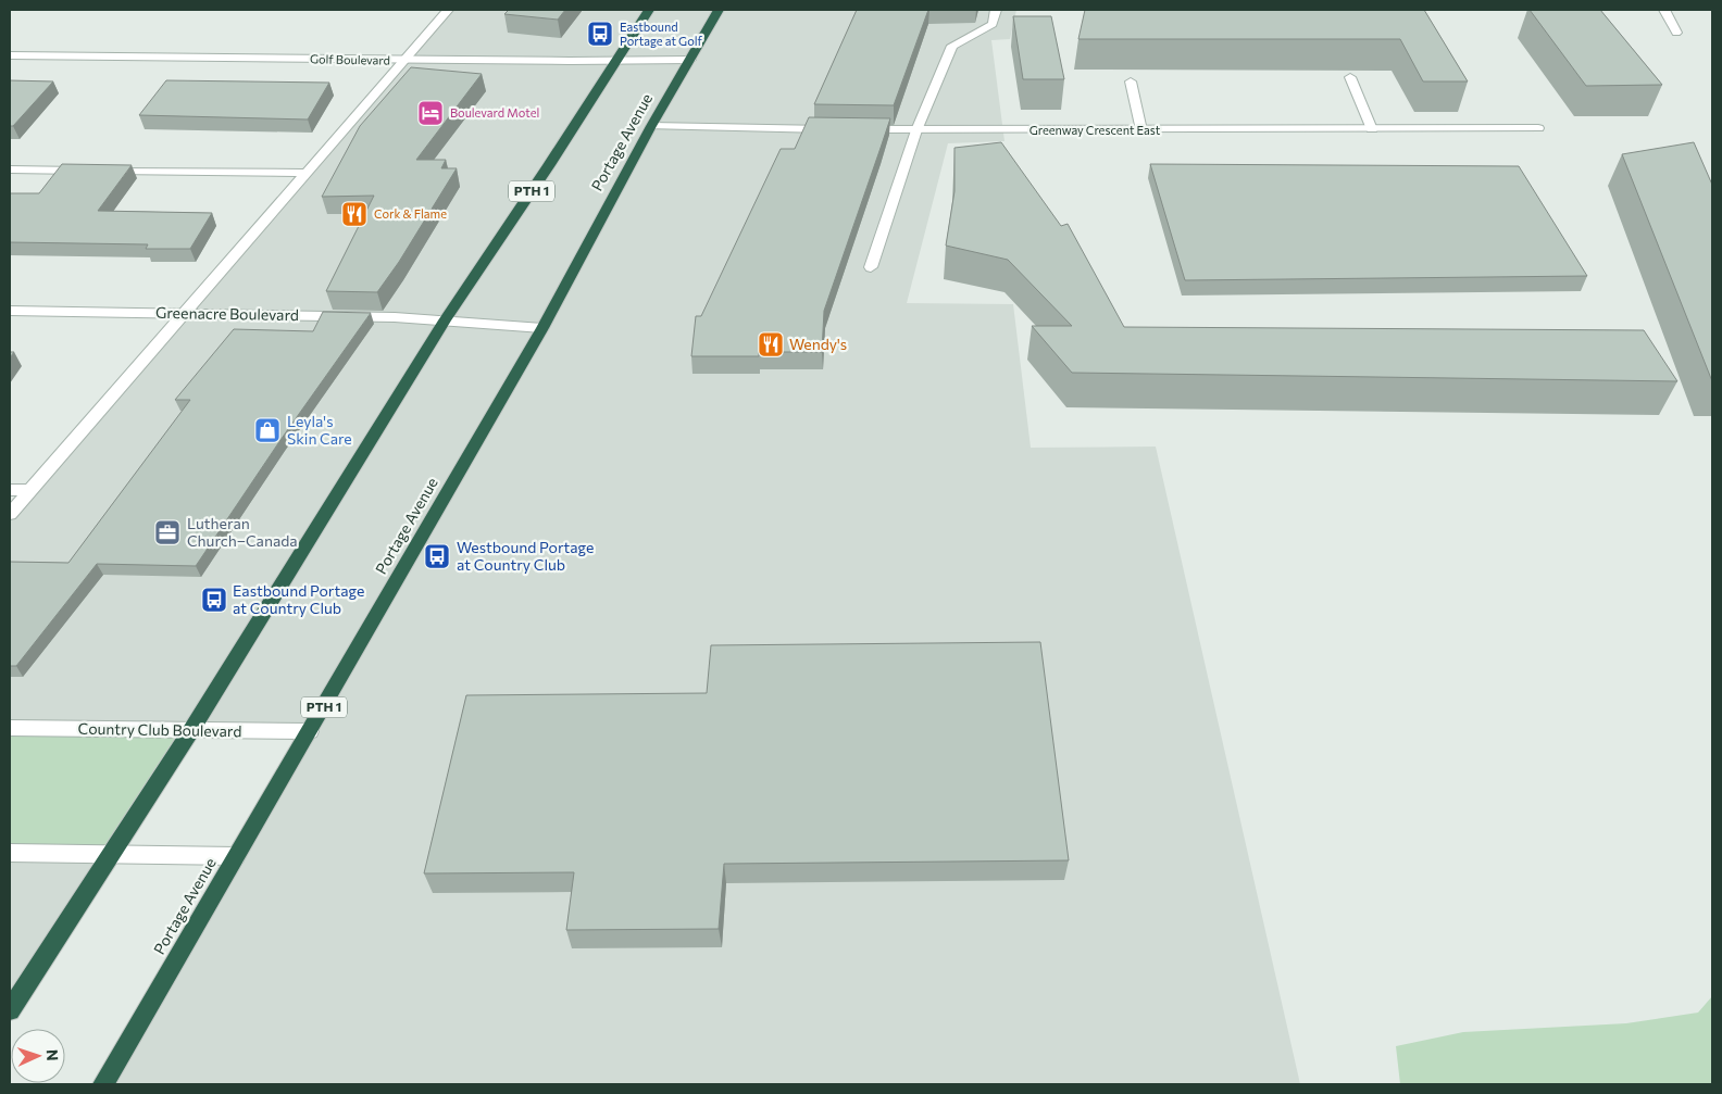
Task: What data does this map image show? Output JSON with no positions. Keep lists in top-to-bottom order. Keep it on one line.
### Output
{"streets":{"highway":["Portage Avenue","PTH 1"],"street":["Golf Boulevard","Greenway Crescent East","Greenacre Boulevard","Country Club Boulevard"]},"crossings":[["Golf Boulevard","Portage Avenue"],["Golf Boulevard","PTH 1"],["Greenway Crescent East","Portage Avenue"],["Portage Avenue","Greenacre Boulevard"],["Portage Avenue","Country Club Boulevard"],["PTH 1","Greenacre Boulevard"],["PTH 1","Country Club Boulevard"]],"places":{"bus stop":["Eastbound Portage at Golf","Westbound Portage at Country Club","Eastbound Portage at Country Club"],"hotel":["Boulevard Motel"],"restaurant":["Cork & Flame","Wendy's"],"shop":["Leyla's Skin Care"],"office":["Lutheran Church–Canada"]},"north":"right"}
